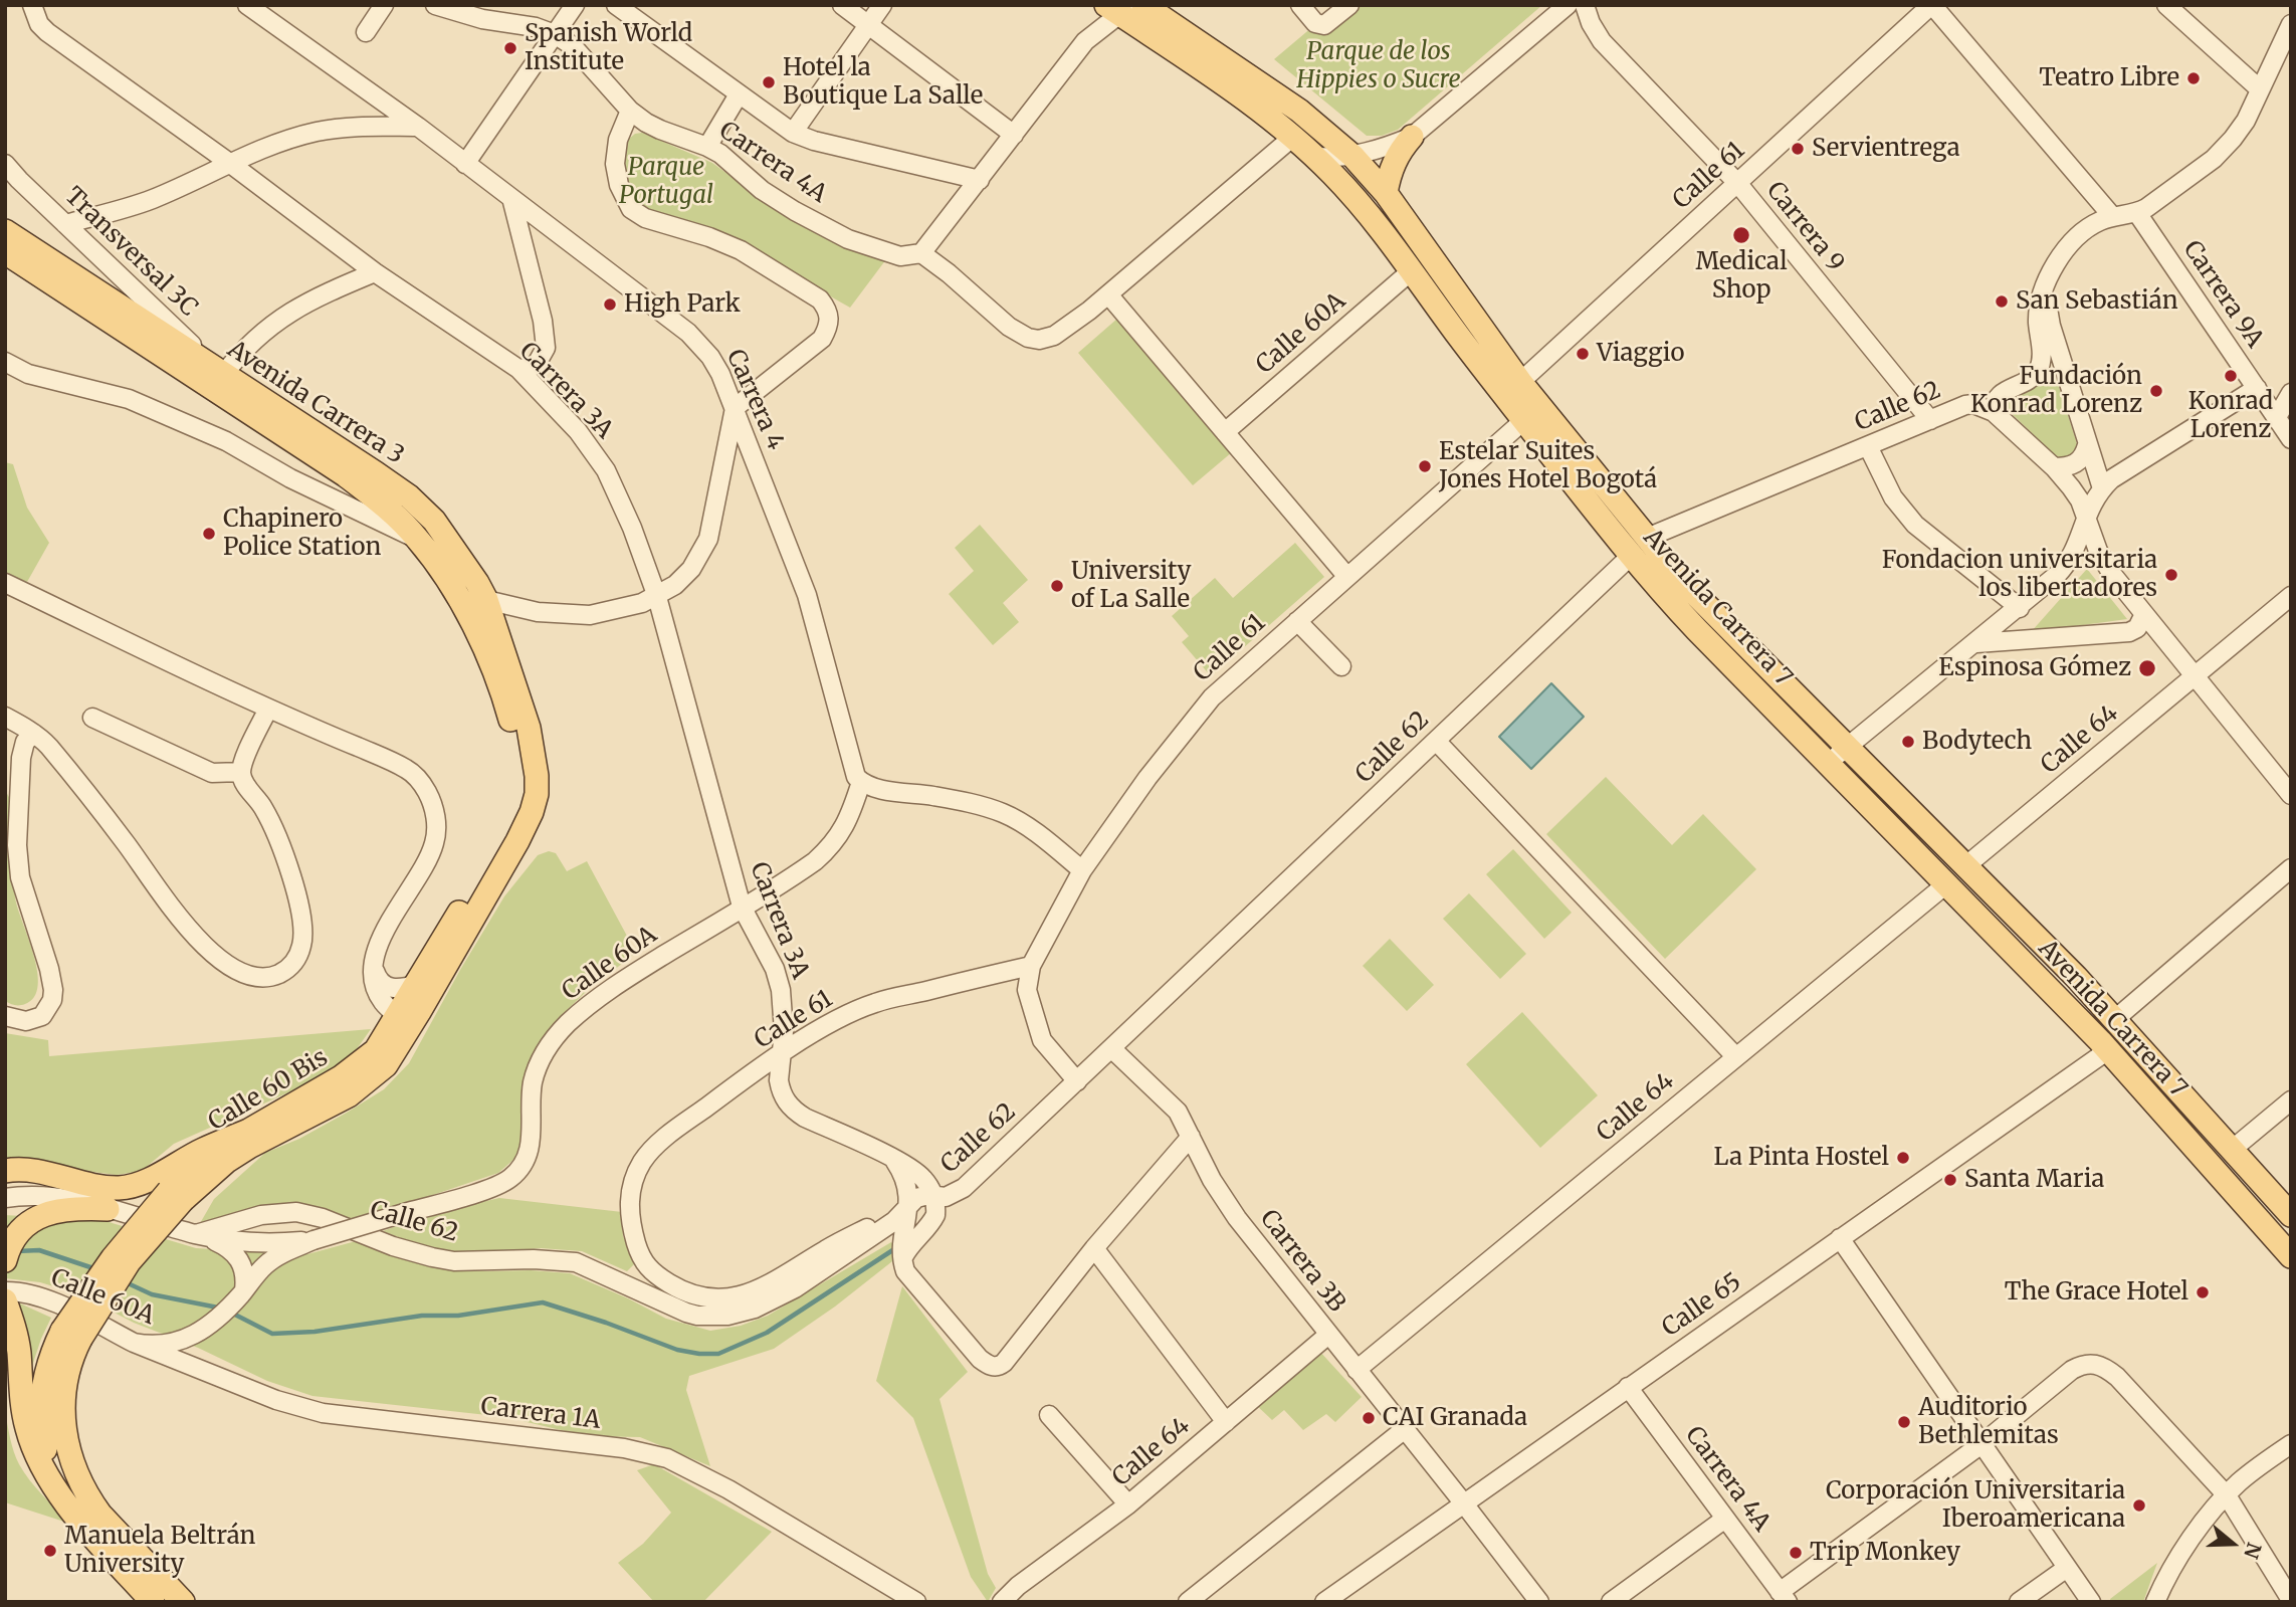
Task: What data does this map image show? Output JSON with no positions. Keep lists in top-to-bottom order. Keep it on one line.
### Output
{"streets":{"main road":["Avenida Carrera 3","Avenida Carrera 7","Calle 60 Bis"],"street":["Carrera 4A","Calle 61","Carrera 9","Transversal 3C","Carrera 9A","Calle 60A","Carrera 3A","Carrera 4","Calle 62","Calle 64","Carrera 3B","Calle 65","Carrera 1A"]},"crossings":[["Carrera 4A","Calle 65"],["Calle 61","Carrera 9"],["Calle 61","Carrera 3A"],["Calle 61","Calle 62"],["Calle 61","Avenida Carrera 7"],["Carrera 9","Calle 62"],["Transversal 3C","Avenida Carrera 3"],["Calle 60A","Carrera 3A"],["Calle 60A","Carrera 4"],["Calle 60A","Calle 62"],["Calle 60A","Avenida Carrera 7"],["Calle 60A","Carrera 1A"],["Carrera 3A","Calle 62"],["Avenida Carrera 3","Calle 60 Bis"],["Calle 62","Avenida Carrera 7"],["Calle 62","Carrera 3B"],["Avenida Carrera 7","Calle 64"],["Avenida Carrera 7","Calle 65"],["Calle 64","Carrera 3B"],["Carrera 3B","Calle 65"]],"parks":["Parque de los Hippies o Sucre","Parque Portugal"],"places":["Spanish World Institute","Teatro Libre","Hotel la Boutique La Salle","Servientrega","Medical Shop","San Sebastián","High Park","Viaggio","Konrad Lorenz","Fundación Konrad Lorenz","Estelar Suites Jones Hotel Bogotá","Chapinero Police Station","Fondacion universitaria los libertadores","University of La Salle","Espinosa Gómez","Bodytech","La Pinta Hostel","Santa Maria","The Grace Hotel","CAI Granada","Auditorio Bethlemitas","Corporación Universitaria Iberoamericana","Manuela Beltrán University","Trip Monkey"],"north":"right"}
